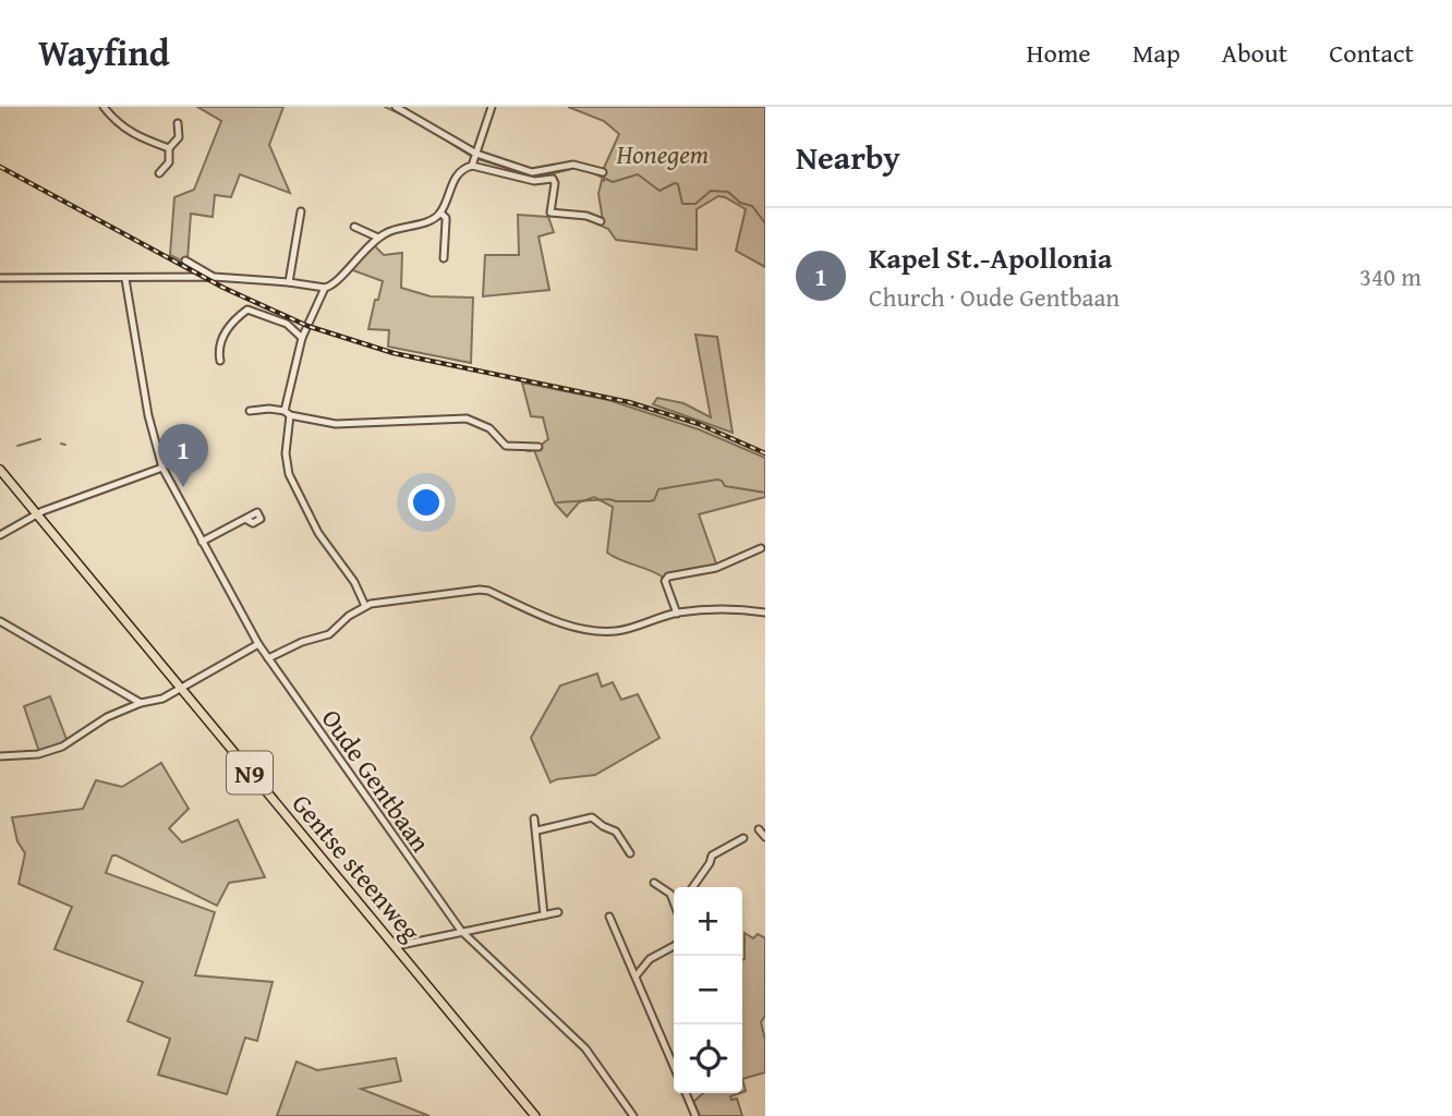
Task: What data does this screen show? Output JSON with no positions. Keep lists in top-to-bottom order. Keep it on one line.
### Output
{"streets":{"main road":["N9","Gentse steenweg"],"street":["Oude Gentbaan"]},"parks":["Honegem"],"page":{"header":"Wayfind","nav":["Home","Map","About","Contact"],"heading":"Nearby","list":[{"mark":"1","name":"Kapel St.-Apollonia","note":"Church · Oude Gentbaan","value":"340 m"}],"pins":"1","map_buttons":["+","−"]}}
